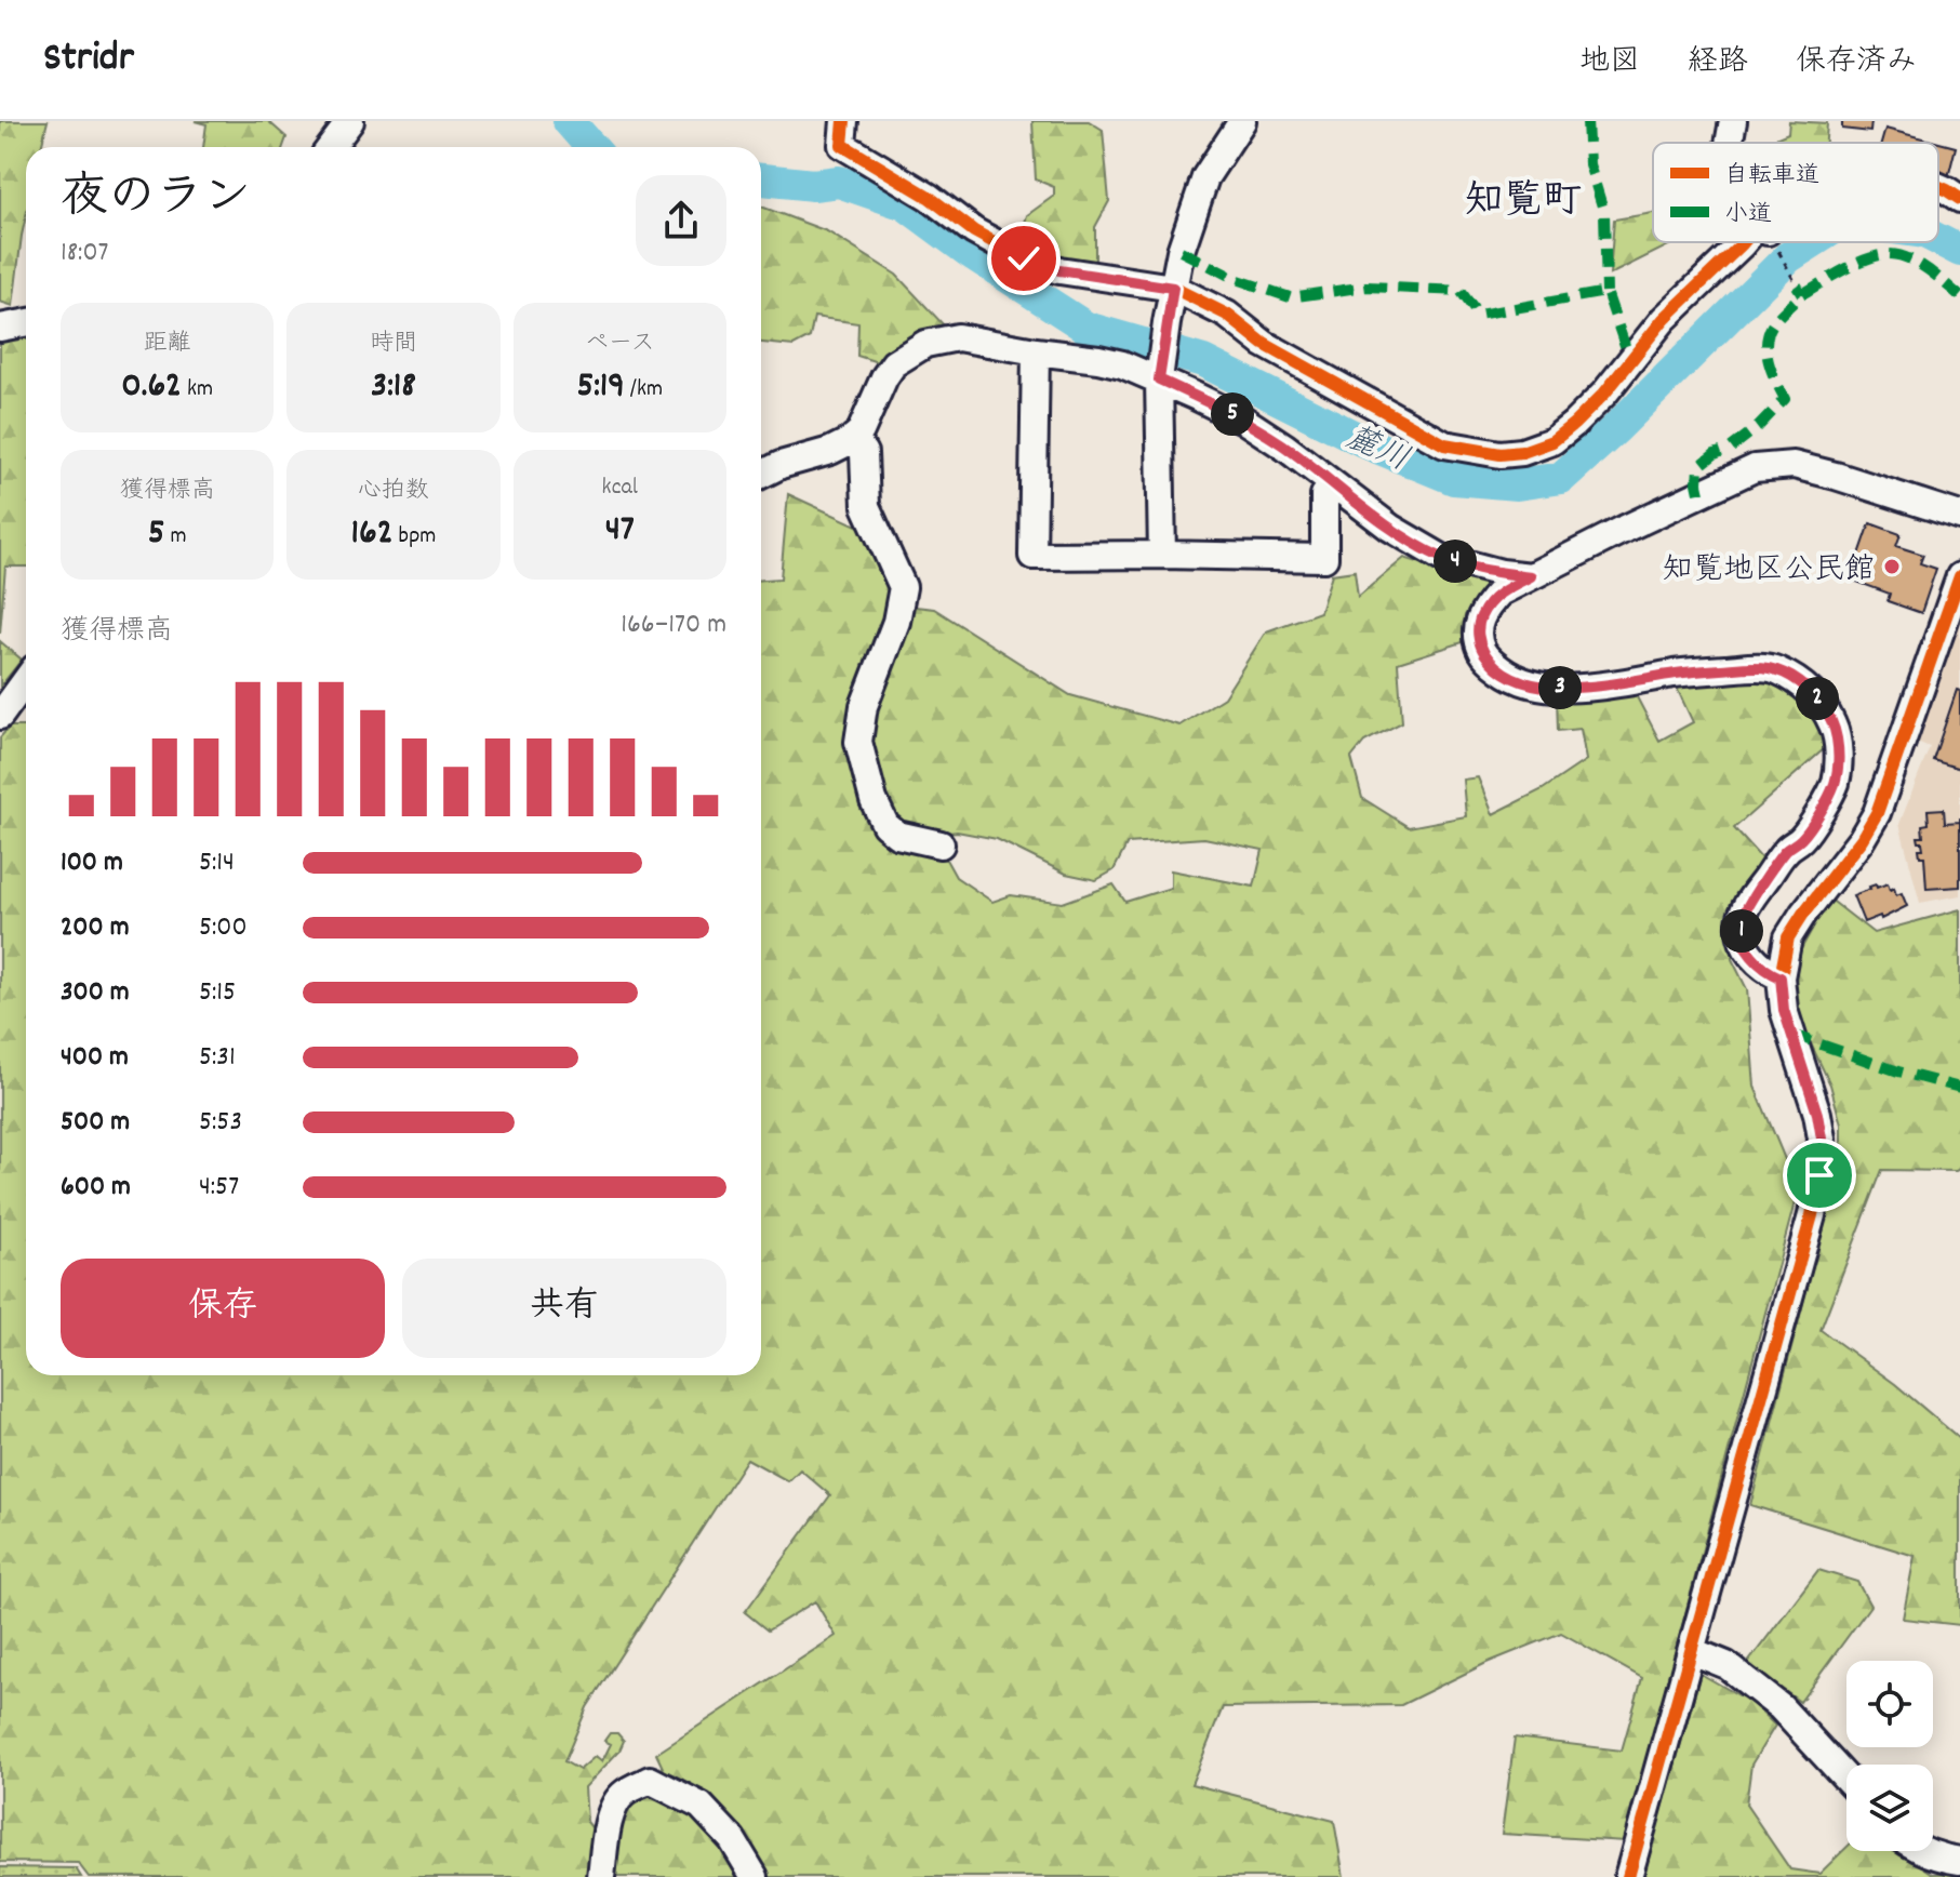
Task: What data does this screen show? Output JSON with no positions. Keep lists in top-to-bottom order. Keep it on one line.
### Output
{"districts":["知覧町"],"water":["麓川"],"places":["知覧地区公民館"],"legend":["自転車道","小道"],"page":{"header":"Stridr","nav":["地図","経路","保存済み"],"heading":["夜のラン","18:07"],"stats":[["距離","0.62 km"],["時間","3:18"],["ペース","5:19 /km"],["獲得標高","5 m"],["心拍数","162 bpm"],["kcal","47"]],"pins":["5","4","3","2","1"],"chart":["獲得標高","166–170 m"],"list":[{"name":"100 m","note":"5:14"},{"name":"200 m","note":"5:00"},{"name":"300 m","note":"5:15"},{"name":"400 m","note":"5:31"},{"name":"500 m","note":"5:53"},{"name":"600 m","note":"4:57"}],"buttons":["保存","共有"]}}
